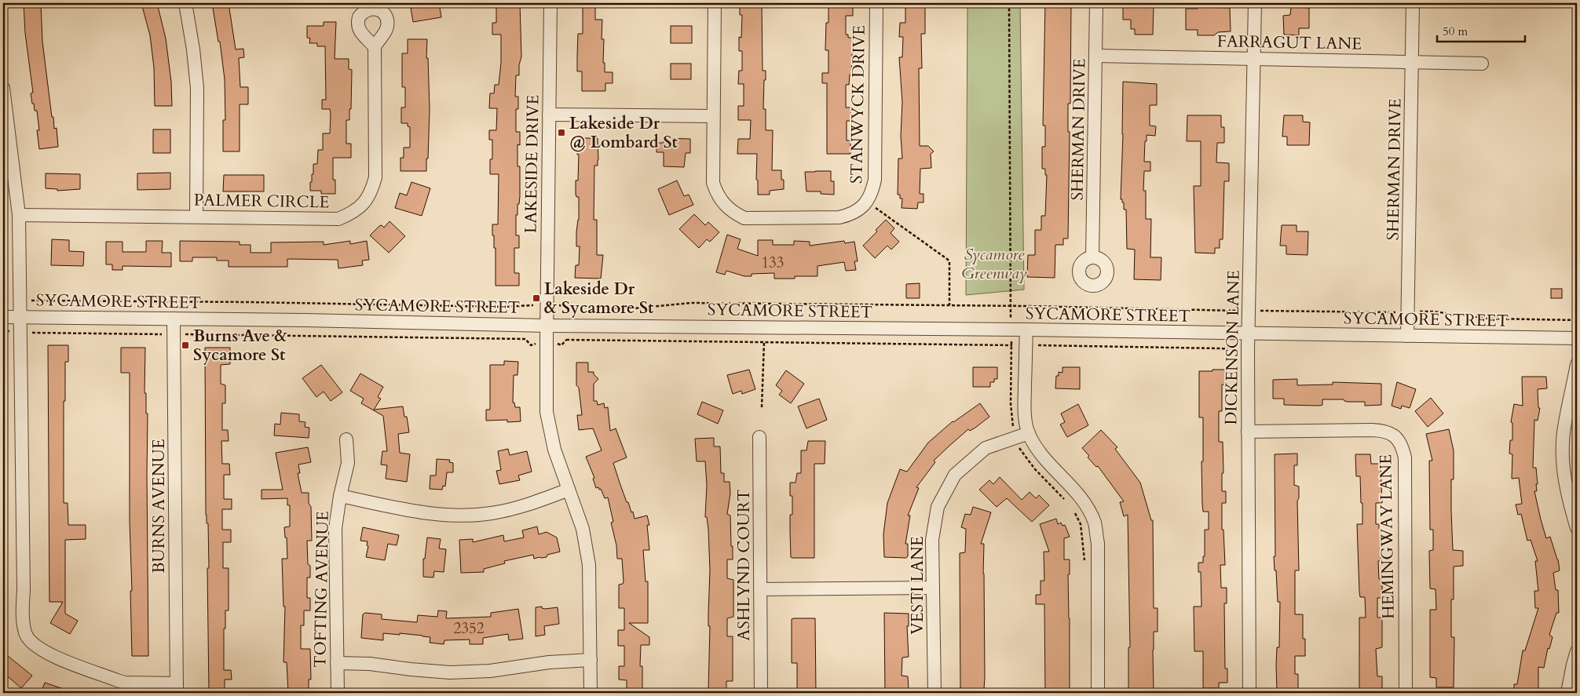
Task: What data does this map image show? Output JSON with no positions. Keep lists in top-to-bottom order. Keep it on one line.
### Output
{"streets":{"street":["FARRAGUT LANE","STANWYCK DRIVE","SHERMAN DRIVE","LAKESIDE DRIVE","PALMER CIRCLE","SYCAMORE STREET","DICKENSON LANE","BURNS AVENUE","HEMINGWAY LANE","ASHLYND COURT","VESTI LANE","TOFTING AVENUE"]},"crossings":[["FARRAGUT LANE","SHERMAN DRIVE"],["FARRAGUT LANE","DICKENSON LANE"],["SHERMAN DRIVE","SYCAMORE STREET"],["LAKESIDE DRIVE","SYCAMORE STREET"],["SYCAMORE STREET","DICKENSON LANE"],["SYCAMORE STREET","BURNS AVENUE"],["DICKENSON LANE","HEMINGWAY LANE"]],"parks":["Sycamore Greenway"],"places":{"transit":["Lakeside Dr @ Lombard St","Lakeside Dr & Sycamore St","Burns Ave & Sycamore St"]},"house_numbers":["133","2352"],"scale_bar":"50 m"}
